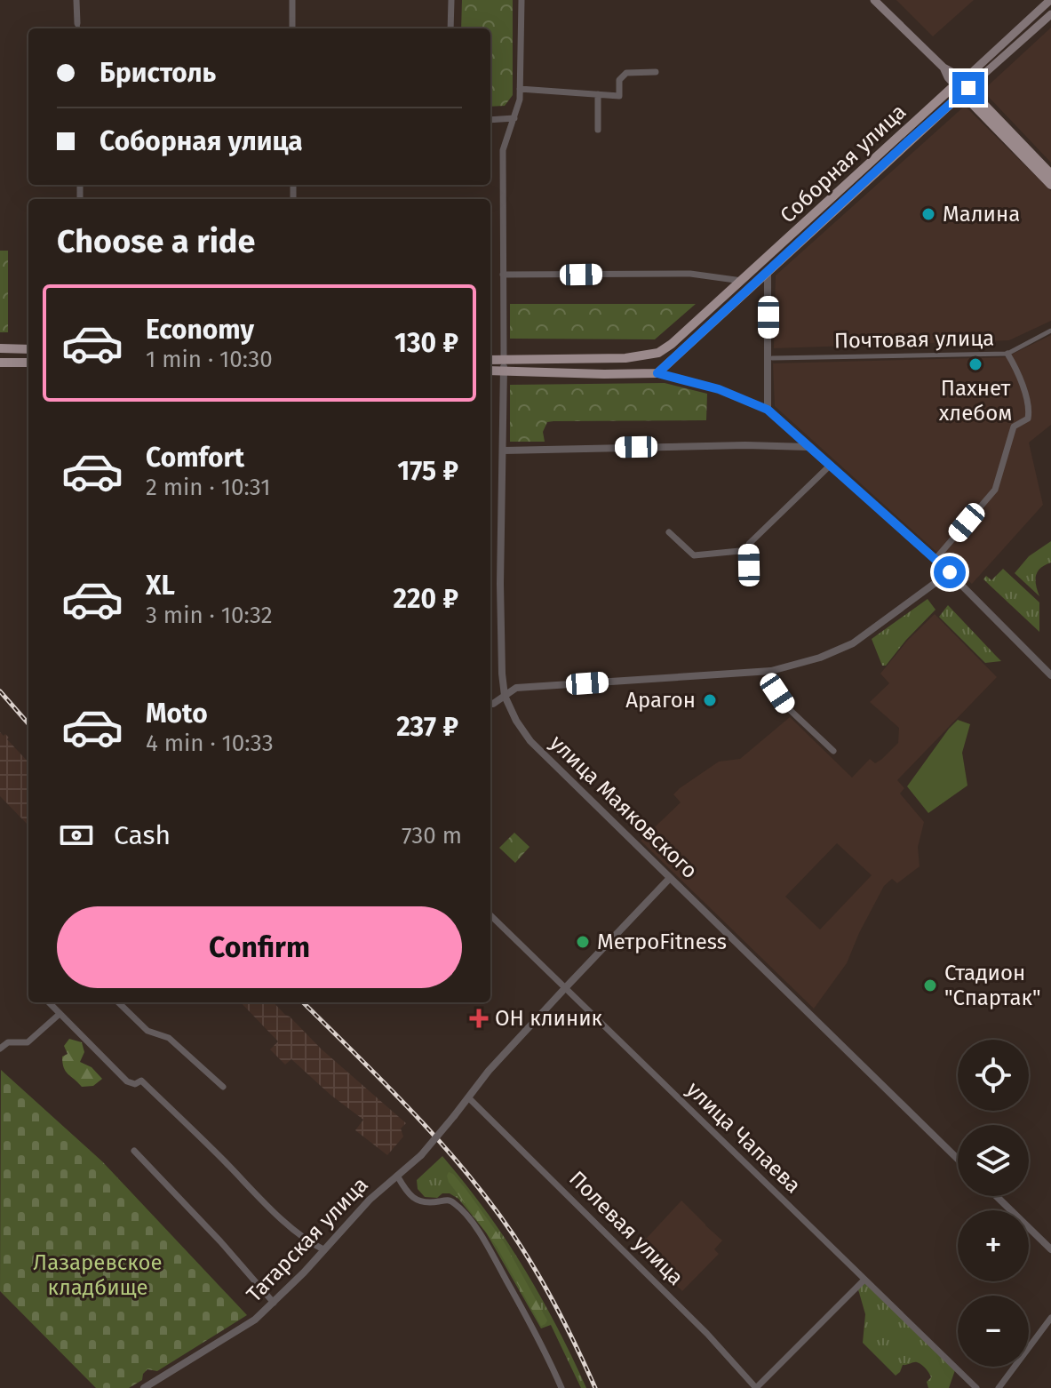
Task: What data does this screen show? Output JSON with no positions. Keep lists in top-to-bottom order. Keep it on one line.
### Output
{"streets":{"main road":["Соборная улица"],"street":["Почтовая улица","улица Маяковского","улица Чапаева","Полевая улица","Татарская улица"]},"crossings":[["Соборная улица","улица Маяковского"],["улица Маяковского","Татарская улица"],["улица Чапаева","Татарская улица"],["Полевая улица","Татарская улица"]],"parks":["Лазаревское кладбище"],"places":{"other":["Малина","Пахнет хлебом","Арагон","МетроFitness","Стадион \"Спартак\""],"health":["ОН клиник"]},"page":{"banner":["Бристоль","Соборная улица"],"heading":"Choose a ride","list":[{"name":"Economy","note":"1 min · 10:30","value":"130 ₽"},{"name":"Comfort","note":"2 min · 10:31","value":"175 ₽"},{"name":"XL","note":"3 min · 10:32","value":"220 ₽"},{"name":"Moto","note":"4 min · 10:33","value":"237 ₽"}],"pay":["Cash","730 m"],"buttons":"Confirm","map_buttons":["+","−"]}}
